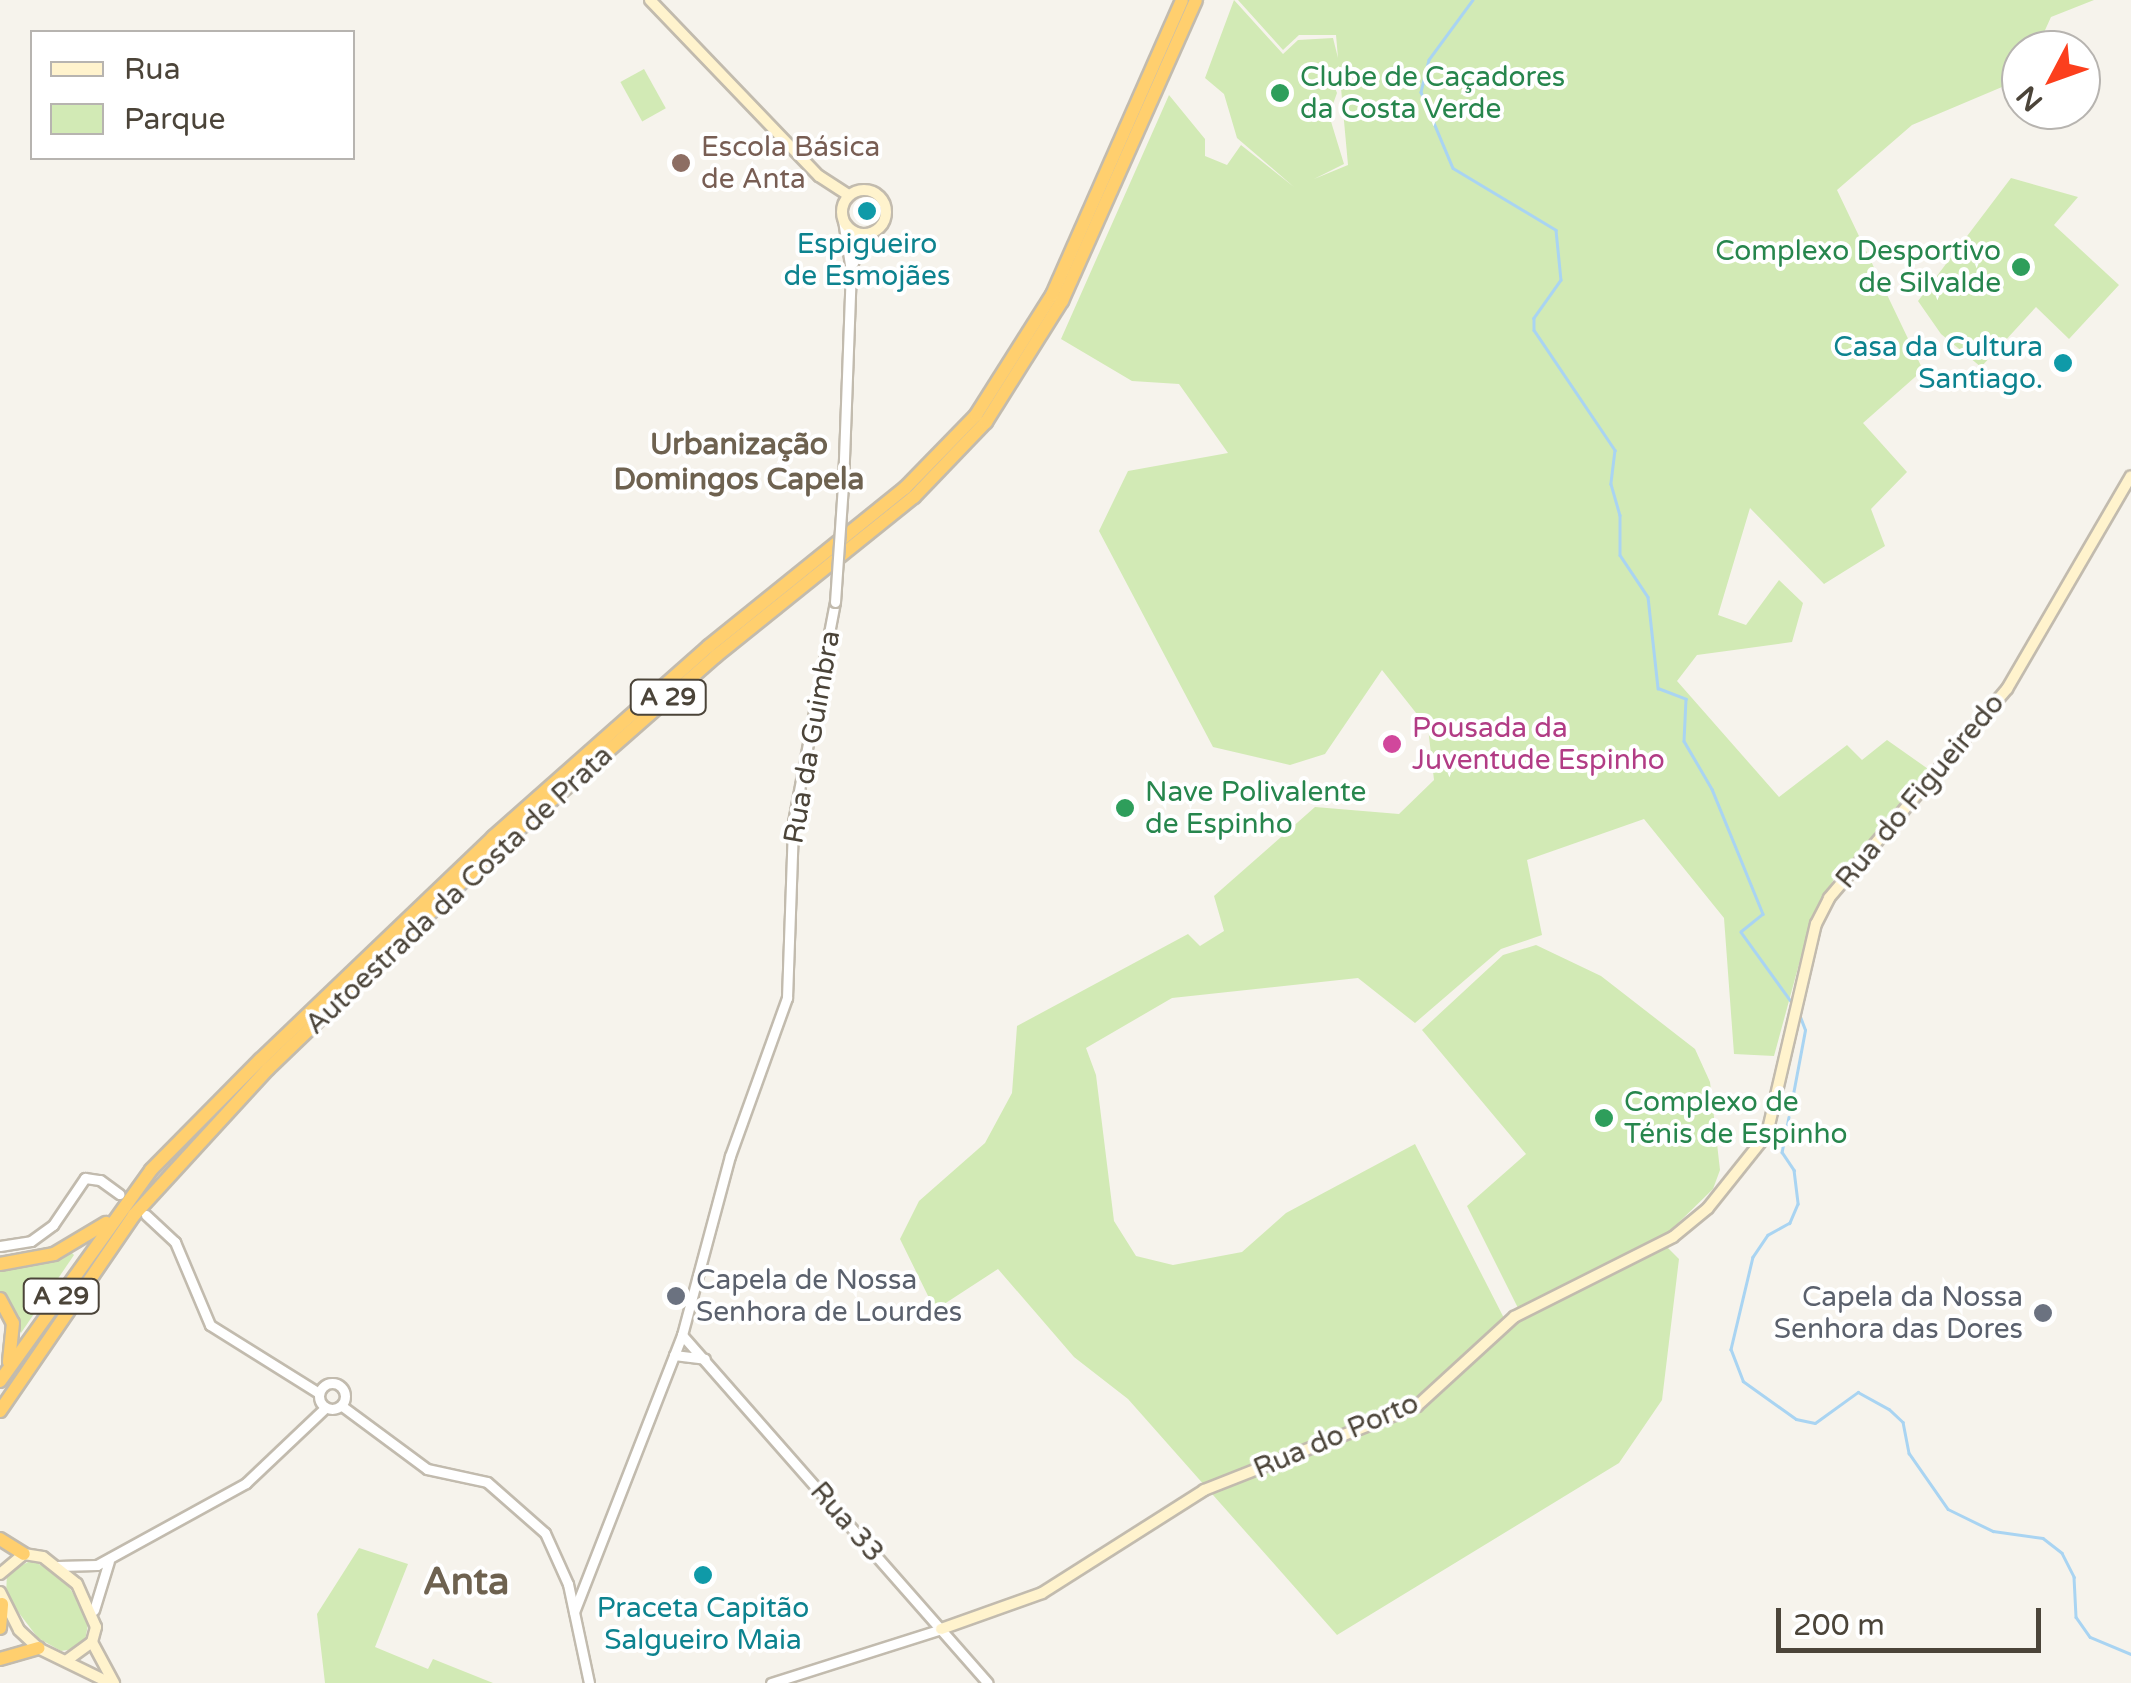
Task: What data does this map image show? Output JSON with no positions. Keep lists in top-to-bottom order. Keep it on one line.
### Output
{"streets":{"highway":["A 29","Autoestrada da Costa de Prata"],"main road":["Rua do Figueiredo","Rua do Porto"],"street":["Rua da Guimbra","Rua 33"]},"crossings":[["A 29","Autoestrada da Costa de Prata"],["Rua da Guimbra","Rua 33"],["Rua do Figueiredo","Rua do Porto"],["Rua do Porto","Rua 33"]],"districts":["Urbanização Domingos Capela","Anta"],"places":["Clube de Caçadores da Costa Verde","Escola Básica de Anta","Espigueiro de Esmojães","Complexo Desportivo de Silvalde","Casa da Cultura Santiago.","Pousada da Juventude Espinho","Nave Polivalente de Espinho","Complexo de Ténis de Espinho","Capela de Nossa Senhora de Lourdes","Capela da Nossa Senhora das Dores","Praceta Capitão Salgueiro Maia"],"legend":["Rua","Parque"],"scale_bar":"200 m","north":"bottom left"}
